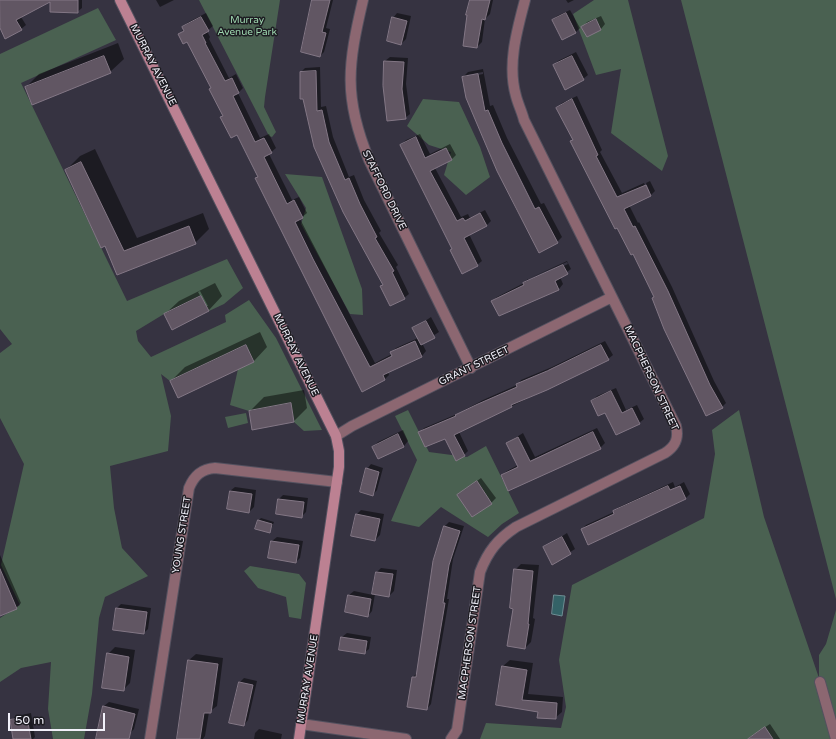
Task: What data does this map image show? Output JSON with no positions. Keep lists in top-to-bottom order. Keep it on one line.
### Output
{"streets":{"street":["MURRAY AVENUE","STAFFORD DRIVE","GRANT STREET","MACPHERSON STREET","YOUNG STREET"]},"crossings":[["MURRAY AVENUE","GRANT STREET"],["MURRAY AVENUE","YOUNG STREET"],["STAFFORD DRIVE","GRANT STREET"],["GRANT STREET","MACPHERSON STREET"]],"parks":["Murray Avenue Park"],"scale_bar":"50 m"}
